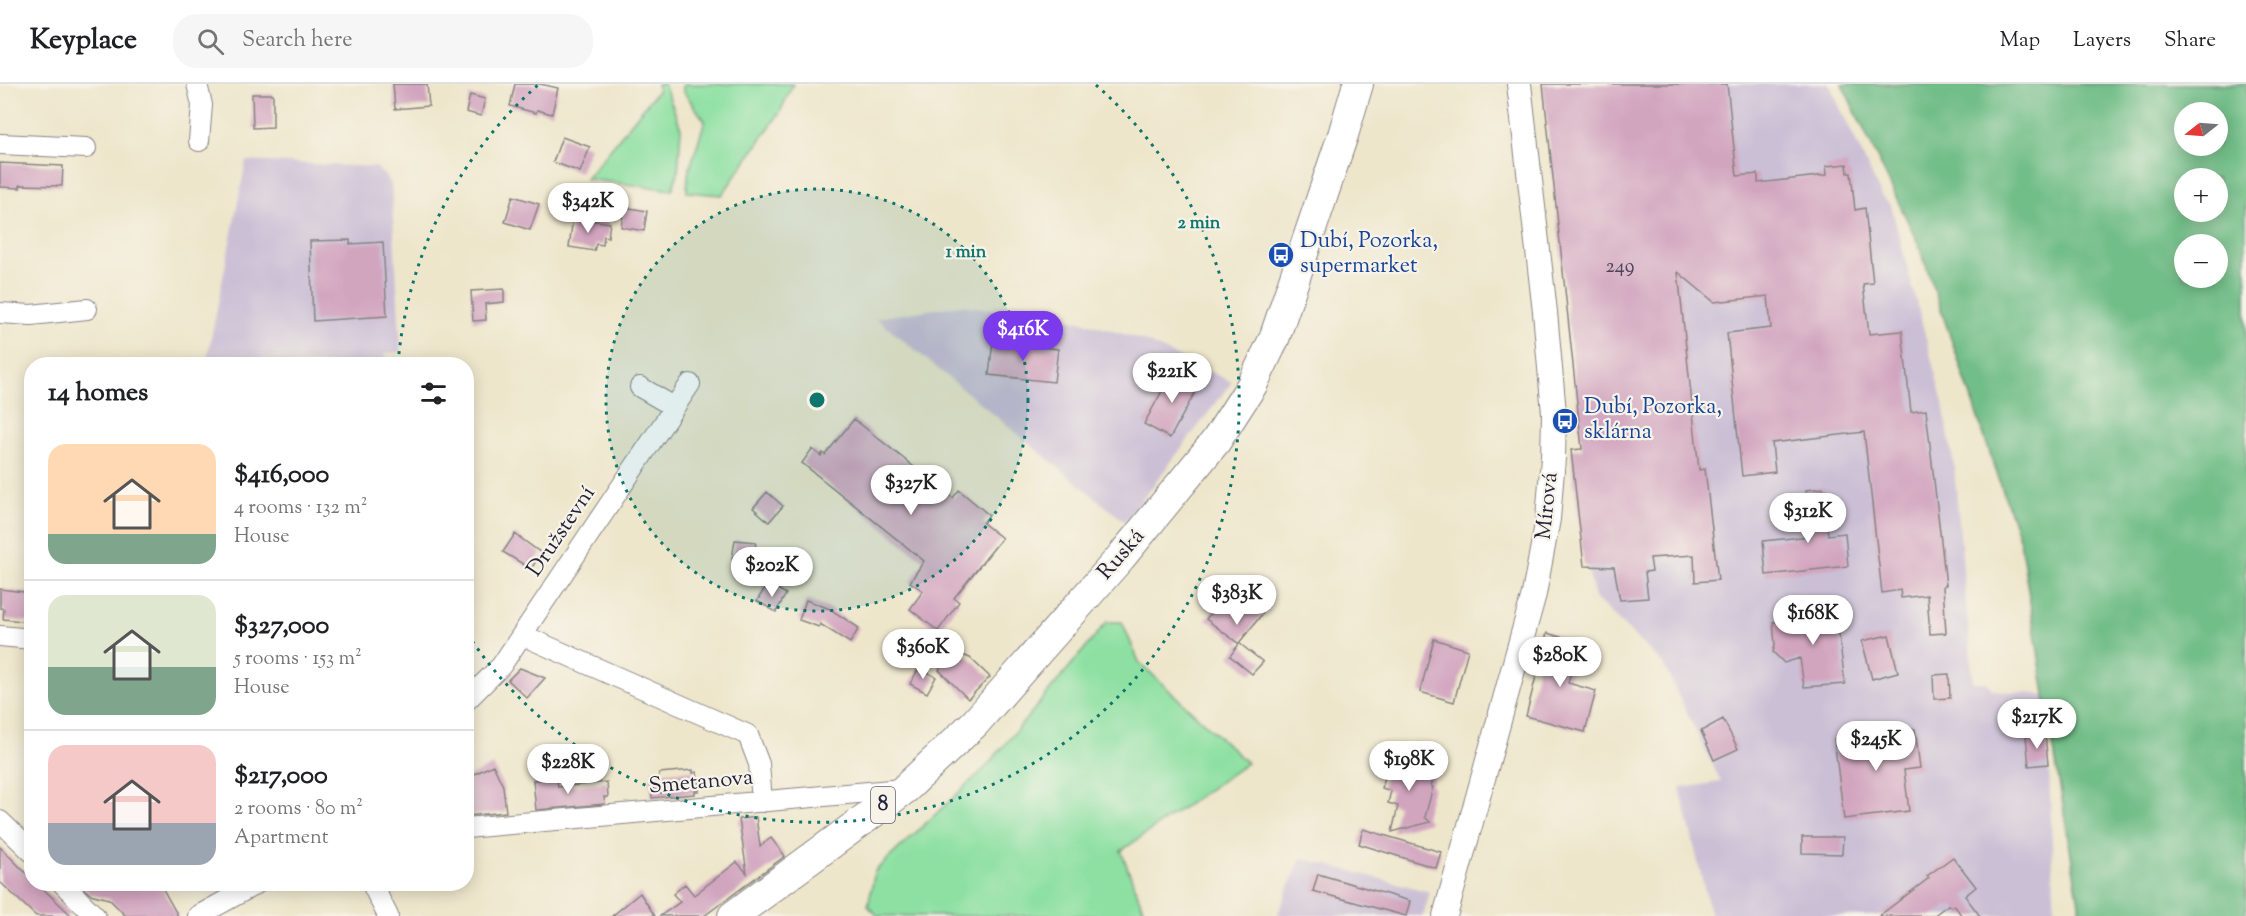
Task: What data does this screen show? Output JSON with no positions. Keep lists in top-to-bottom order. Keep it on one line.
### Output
{"streets":{"main road":["Ruská","8"],"street":["Mírová","Družstevní","Smetanova"]},"crossings":[["Ruská","Smetanova"]],"places":{"bus stop":["Dubí, Pozorka, supermarket","Dubí, Pozorka, sklárna"]},"house_numbers":["249"],"north":"left","page":{"header":"Keyplace","search":"Search here","nav":["Map","Layers","Share"],"map_buttons":["+","−"],"price":["$342K","$416K","$221K","$327K","$312K","$202K","$383K","$168K","$360K","$280K","$217K","$245K","$198K","$228K"],"heading":"14 homes","list":[{"name":"$416,000","note":"4 rooms · 132 m² · House"},{"name":"$327,000","note":"5 rooms · 153 m² · House"},{"name":"$217,000","note":"2 rooms · 80 m² · Apartment"}]},"rings":["2 min","1 min"]}
